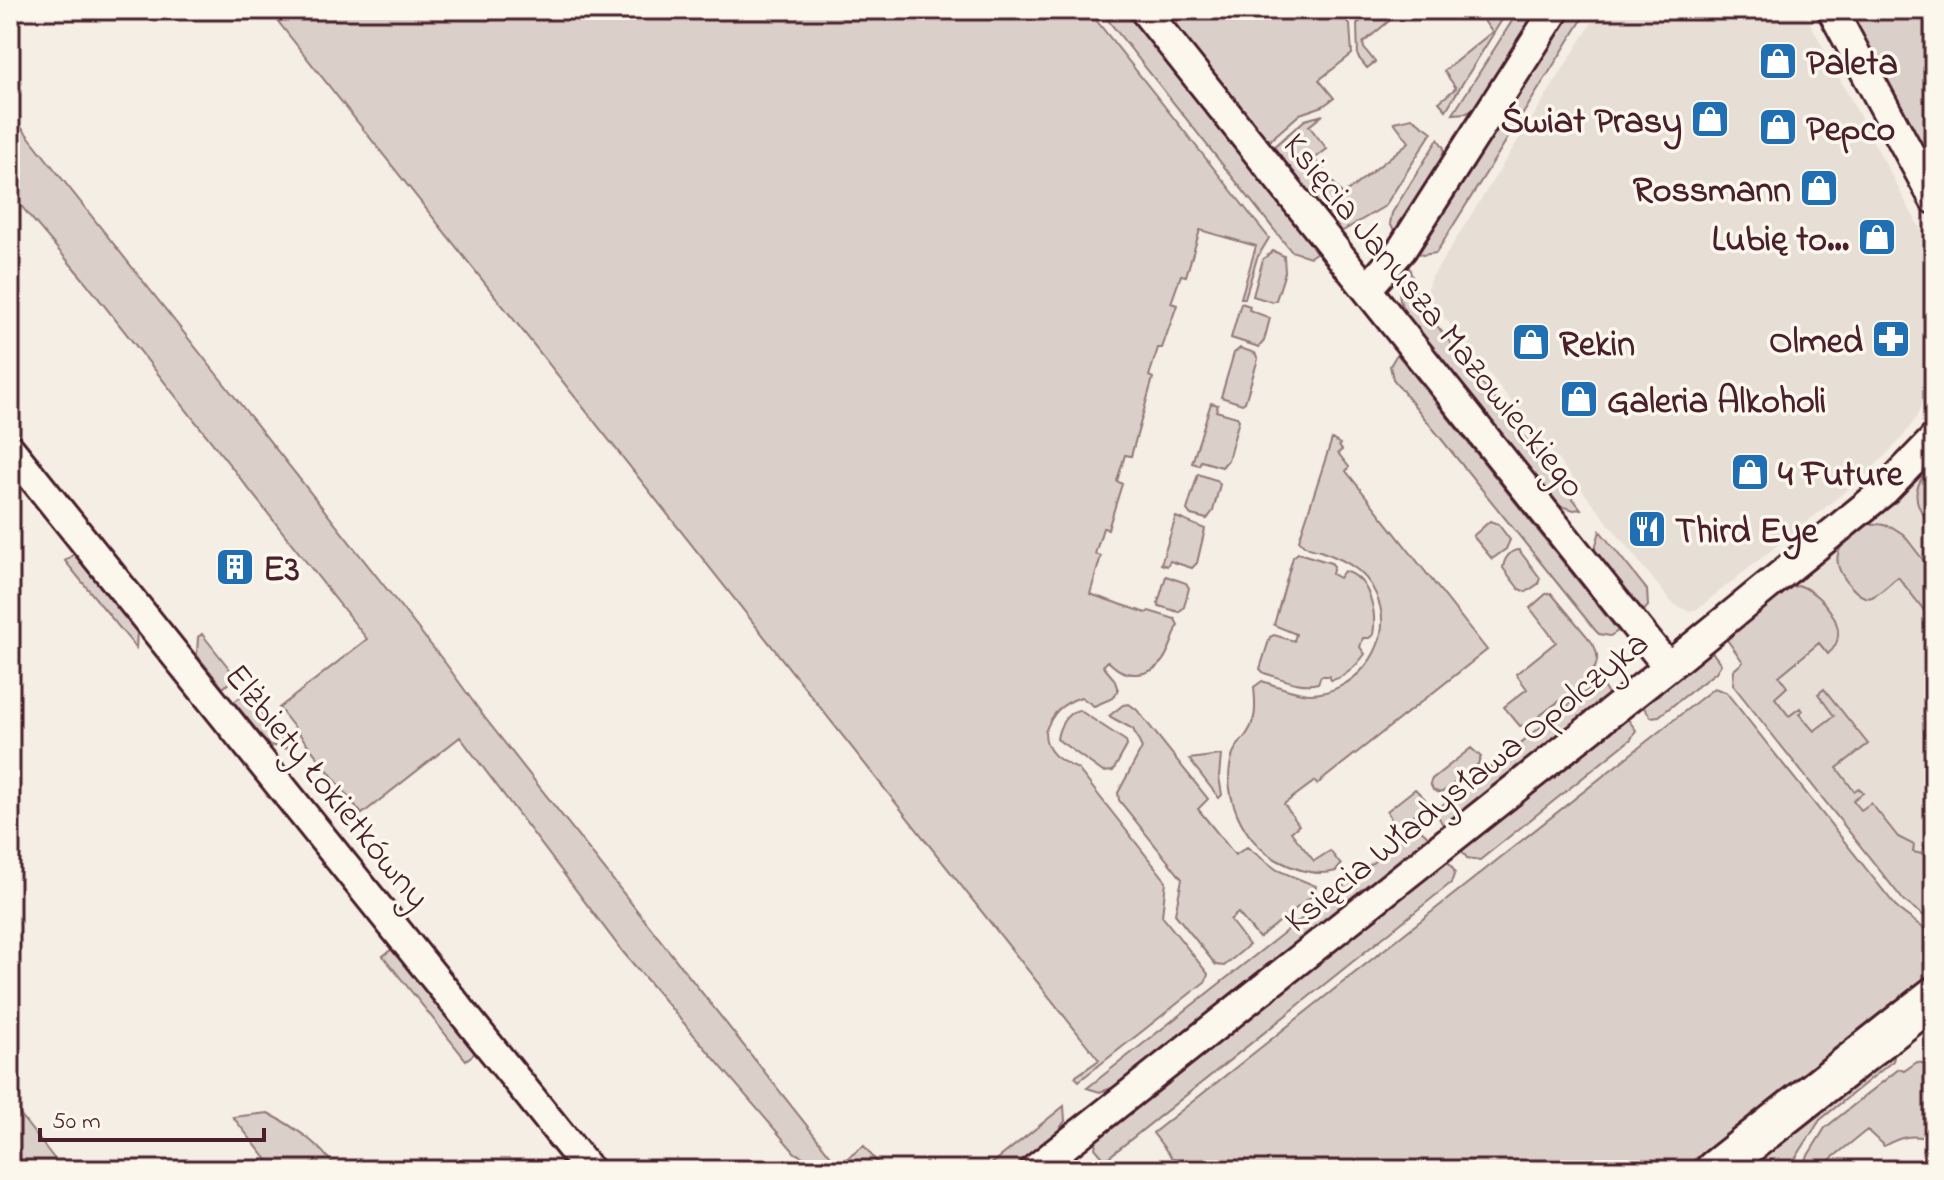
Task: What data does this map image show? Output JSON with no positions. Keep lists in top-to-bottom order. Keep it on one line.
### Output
{"streets":{"street":["Księcia Janusza Mazowieckiego","Księcia Władysława Opolczyka","Elżbiety Łokietkówny"]},"crossings":[["Księcia Janusza Mazowieckiego","Księcia Władysława Opolczyka"]],"places":{"shop":["Paleta","Świat Prasy","Pepco","Rossmann","Lubię to...","Rekin","Galeria Alkoholi","4 Future"],"pharmacy":["Olmed"],"restaurant":["Third Eye"],"building":["E3"]},"scale_bar":"50 m"}
